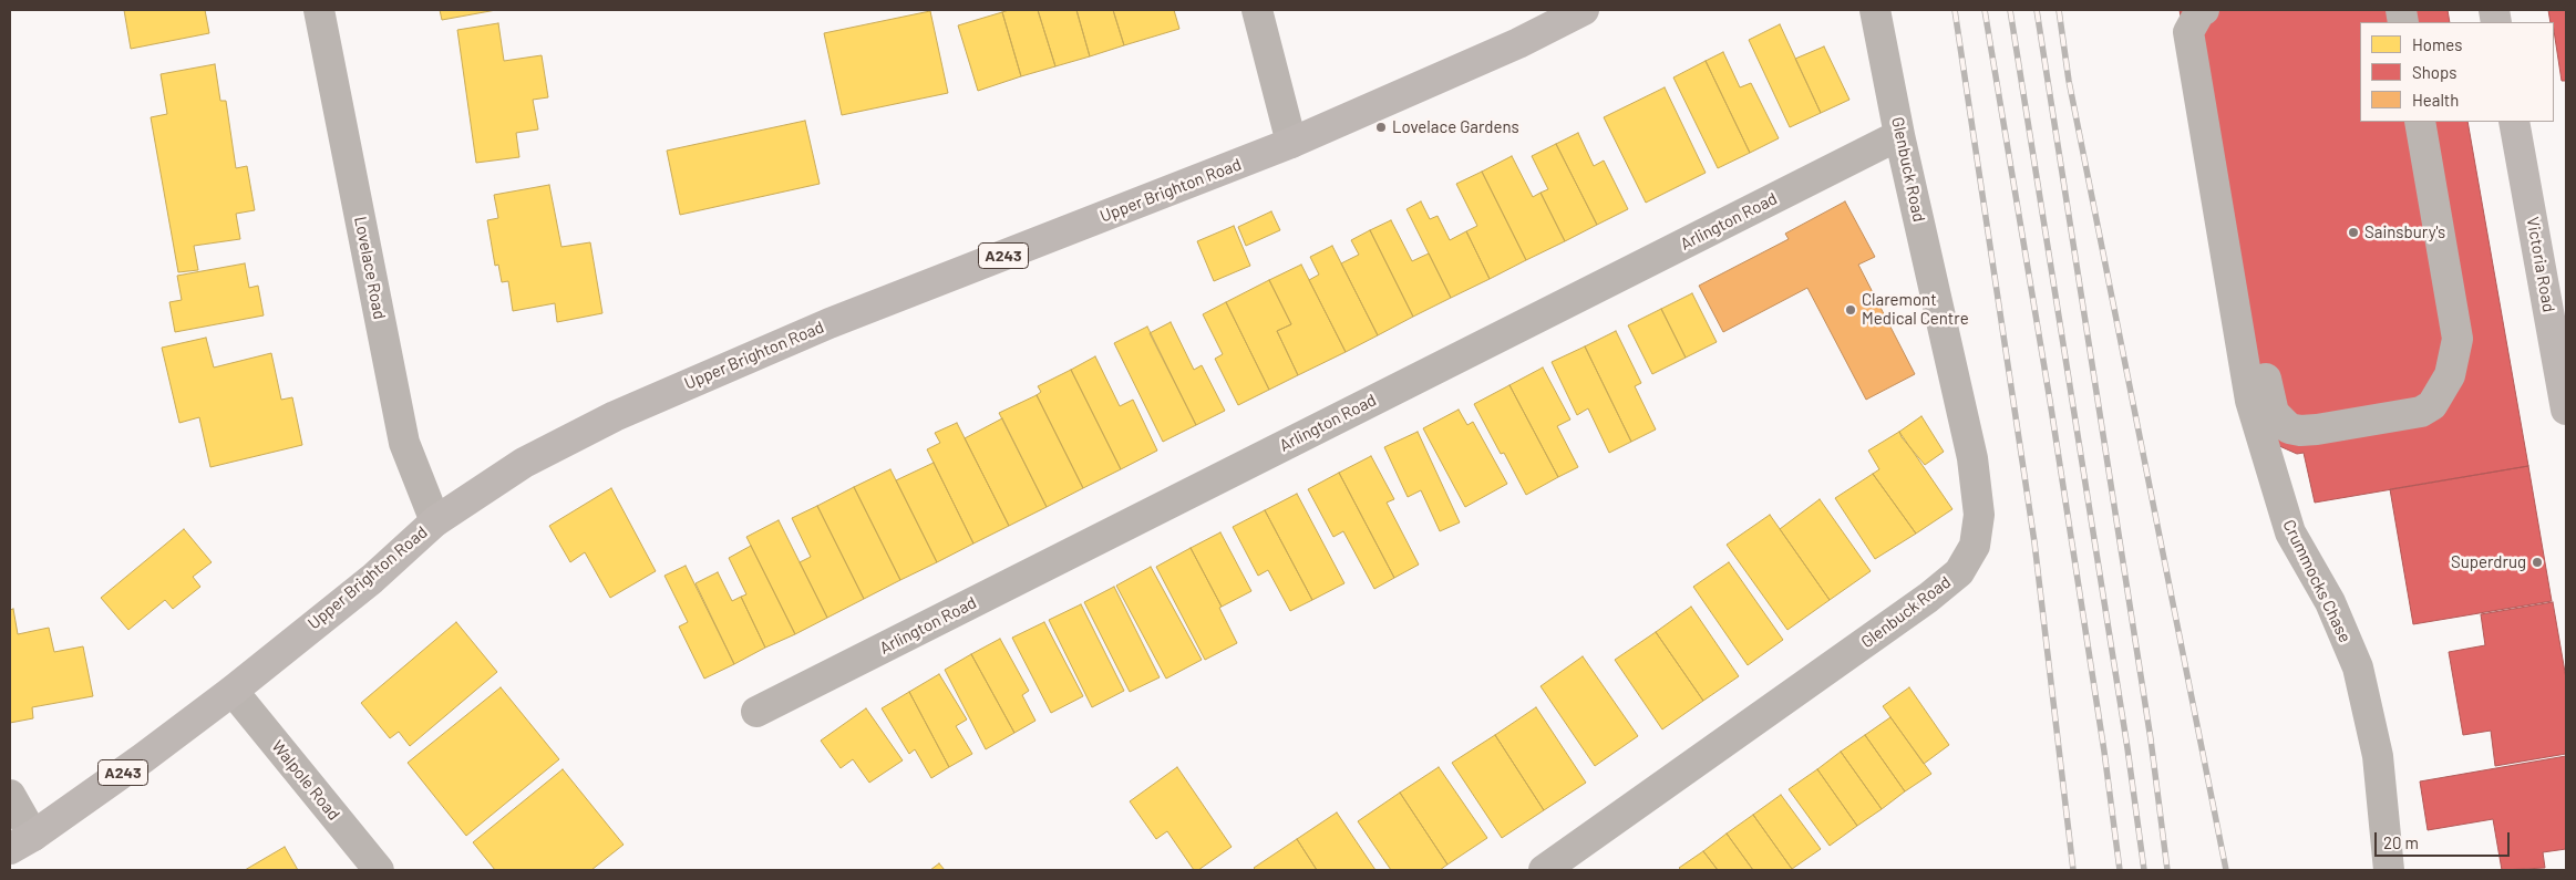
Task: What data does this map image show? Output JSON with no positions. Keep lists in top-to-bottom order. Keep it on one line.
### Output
{"streets":{"main road":["Upper Brighton Road","A243","Victoria Road"],"street":["Glenbuck Road","Arlington Road","Lovelace Road","Crummocks Chase","Walpole Road"]},"crossings":[["Glenbuck Road","Arlington Road"],["Upper Brighton Road","Lovelace Road"],["Upper Brighton Road","Walpole Road"]],"places":["Lovelace Gardens","Sainsbury's","Claremont Medical Centre","Superdrug"],"legend":["Homes","Shops","Health"],"scale_bar":"20 m"}
